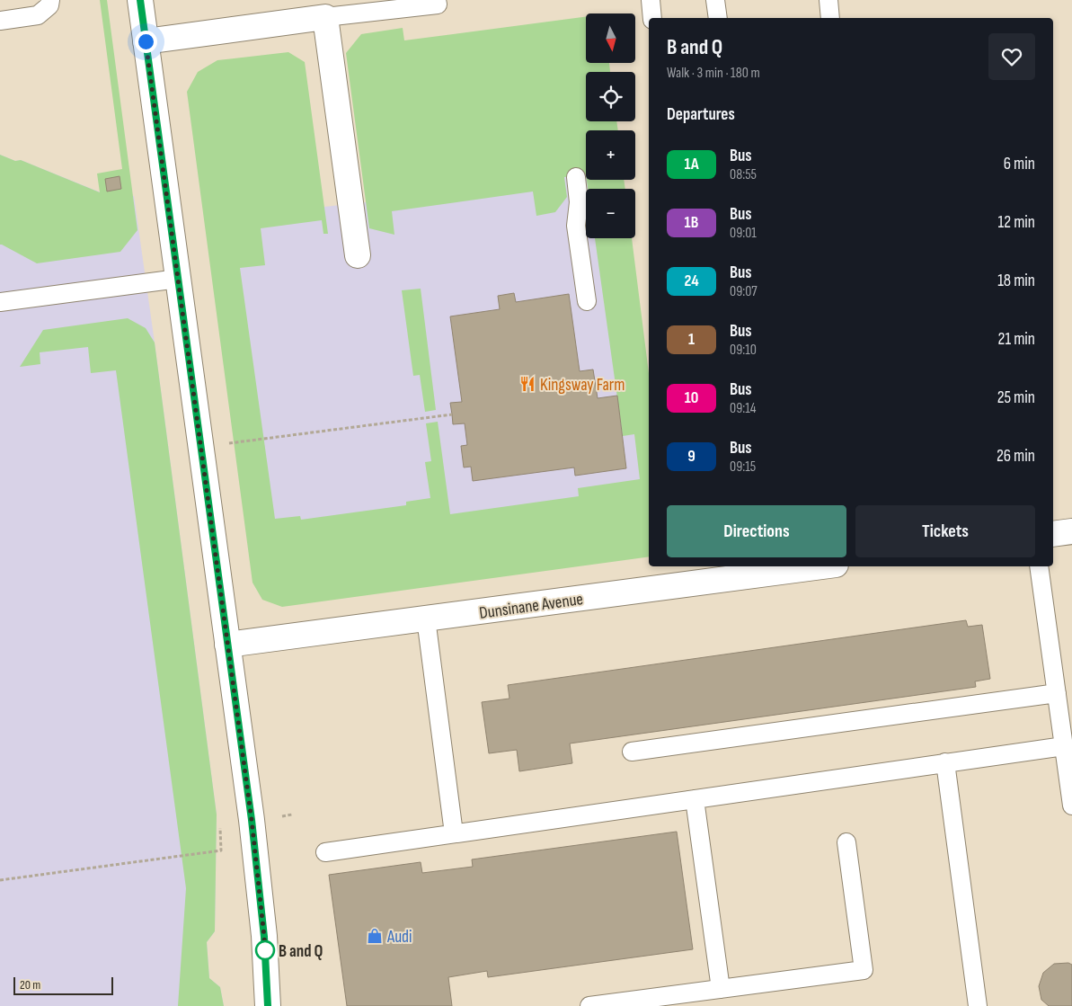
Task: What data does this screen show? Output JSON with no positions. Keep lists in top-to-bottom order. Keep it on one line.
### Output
{"streets":{"street":["Dunsinane Avenue"]},"places":{"restaurant":["Kingsway Farm"],"shop":["Audi"],"other":["B and Q"]},"lines":["bus line 1A"],"scale_bar":"20 m","north":"bottom","page":{"map_buttons":["+","−"],"heading":[["B and Q","Walk · 3 min · 180 m"],"Departures"],"list":[{"mark":"1A","name":"Bus","note":"08:55","value":"6 min"},{"mark":"1B","name":"Bus","note":"09:01","value":"12 min"},{"mark":"24","name":"Bus","note":"09:07","value":"18 min"},{"mark":"1","name":"Bus","note":"09:10","value":"21 min"},{"mark":"10","name":"Bus","note":"09:14","value":"25 min"},{"mark":"9","name":"Bus","note":"09:15","value":"26 min"}],"buttons":["Directions","Tickets"],"scale":"20 m"}}
